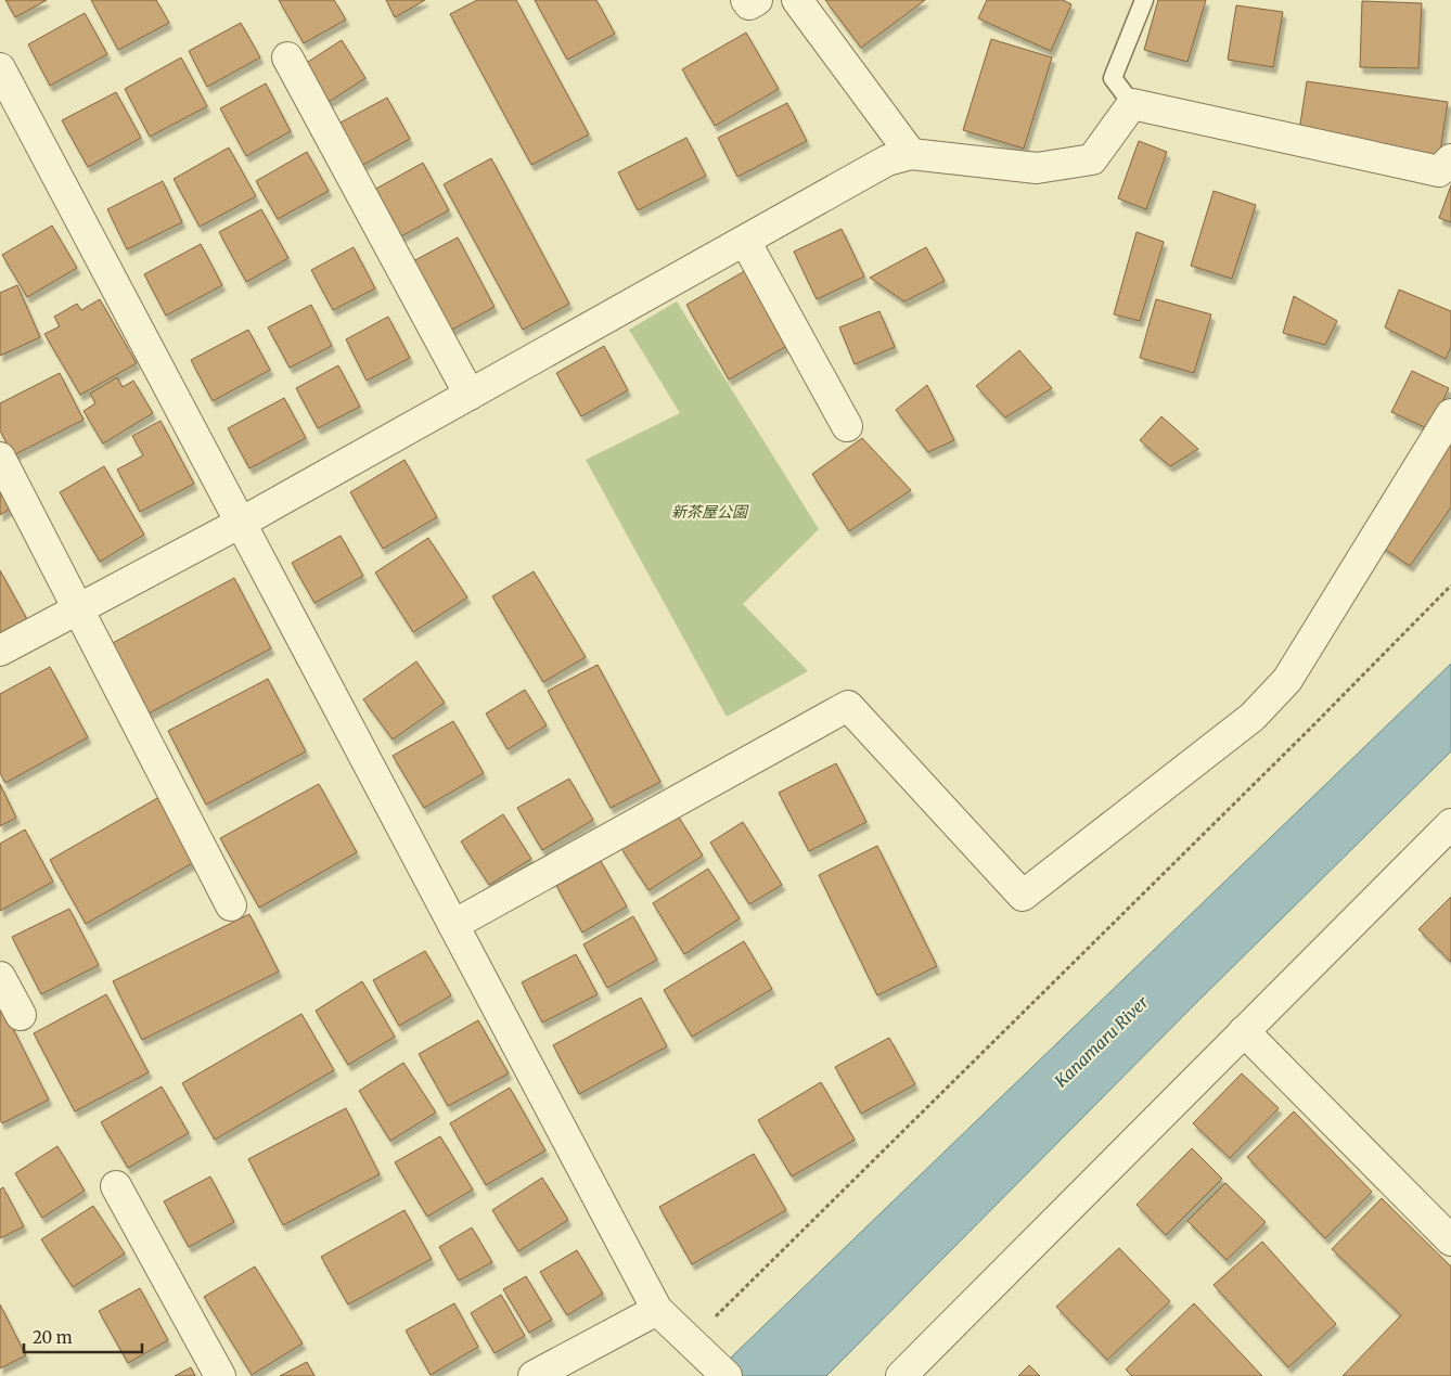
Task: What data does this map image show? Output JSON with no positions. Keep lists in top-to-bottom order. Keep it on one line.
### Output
{"water":["Kanamaru River"],"parks":["新茶屋公園"],"scale_bar":"20 m"}
